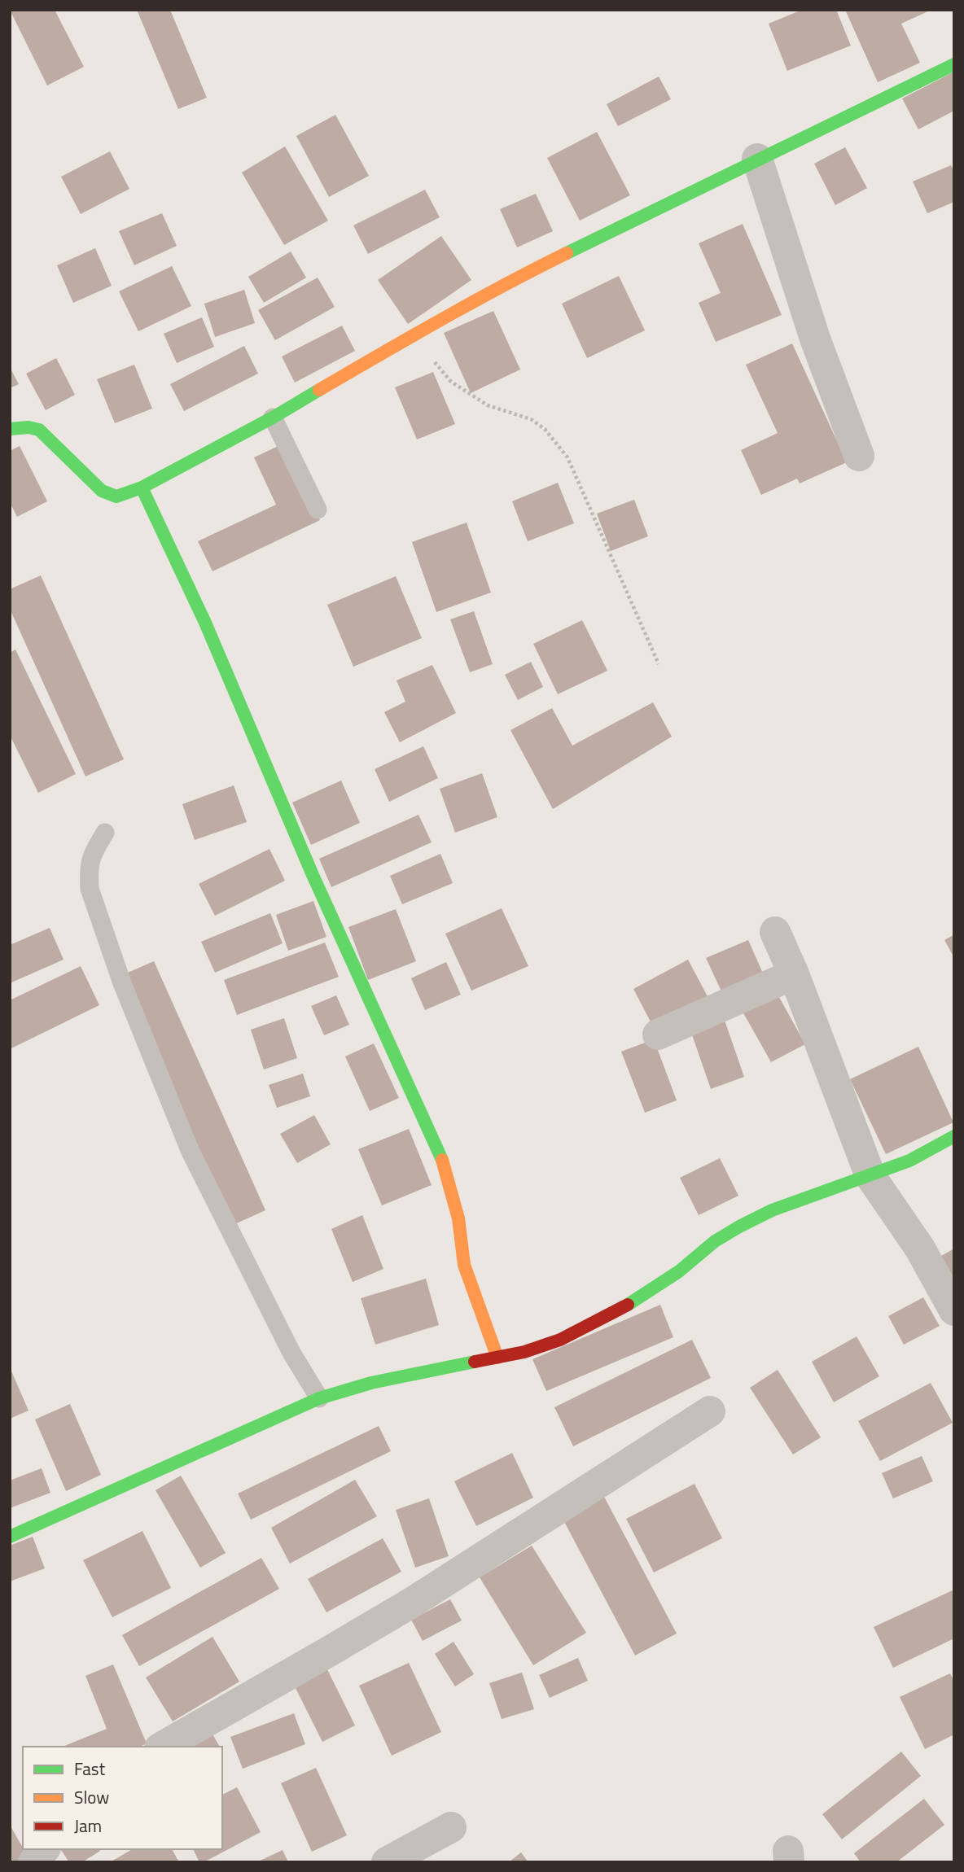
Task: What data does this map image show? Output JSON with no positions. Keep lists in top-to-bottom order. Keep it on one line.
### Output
{"legend":["Fast","Slow","Jam"]}
